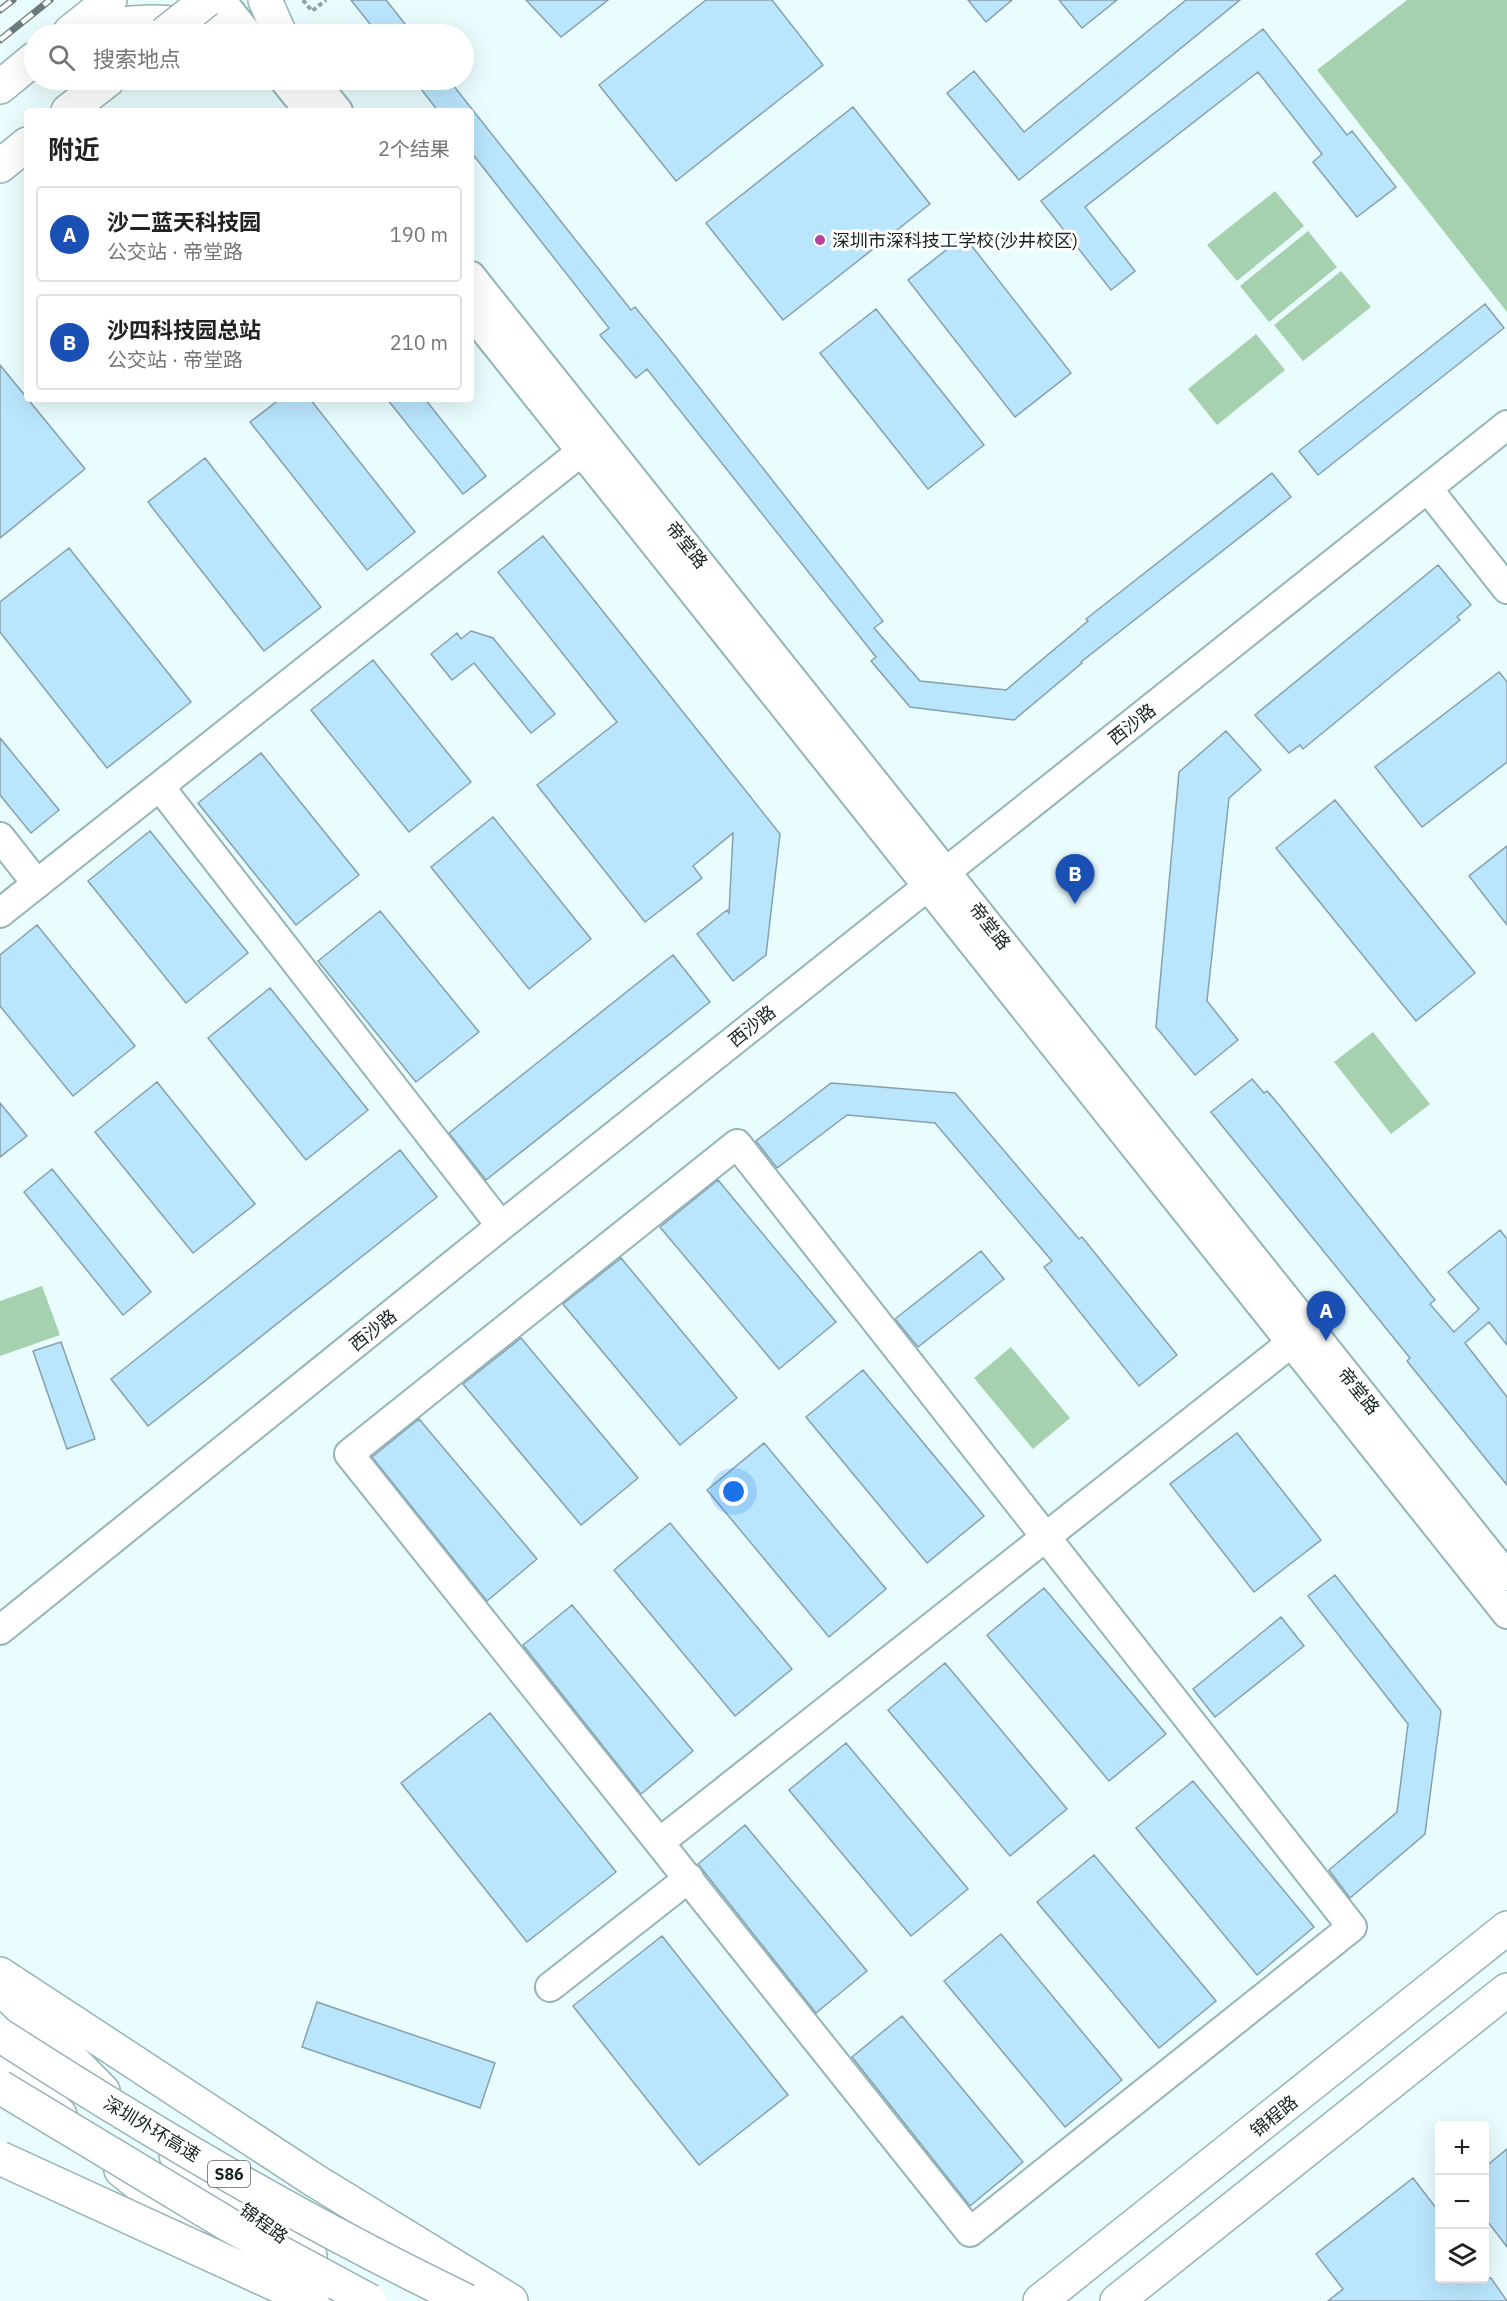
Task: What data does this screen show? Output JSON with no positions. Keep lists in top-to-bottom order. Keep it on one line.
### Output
{"streets":{"main road":["锦程路","深圳外环高速","S86"],"street":["帝堂路","西沙路"]},"crossings":[["帝堂路","西沙路"]],"places":["深圳市深科技工学校(沙井校区)"],"page":{"search":"搜索地点","heading":["附近","2个结果"],"list":[{"mark":"A","name":"沙二蓝天科技园","note":"公交站 · 帝堂路","value":"190 m"},{"mark":"B","name":"沙四科技园总站","note":"公交站 · 帝堂路","value":"210 m"}],"pins":["B","A"],"map_buttons":["+","−"]}}
